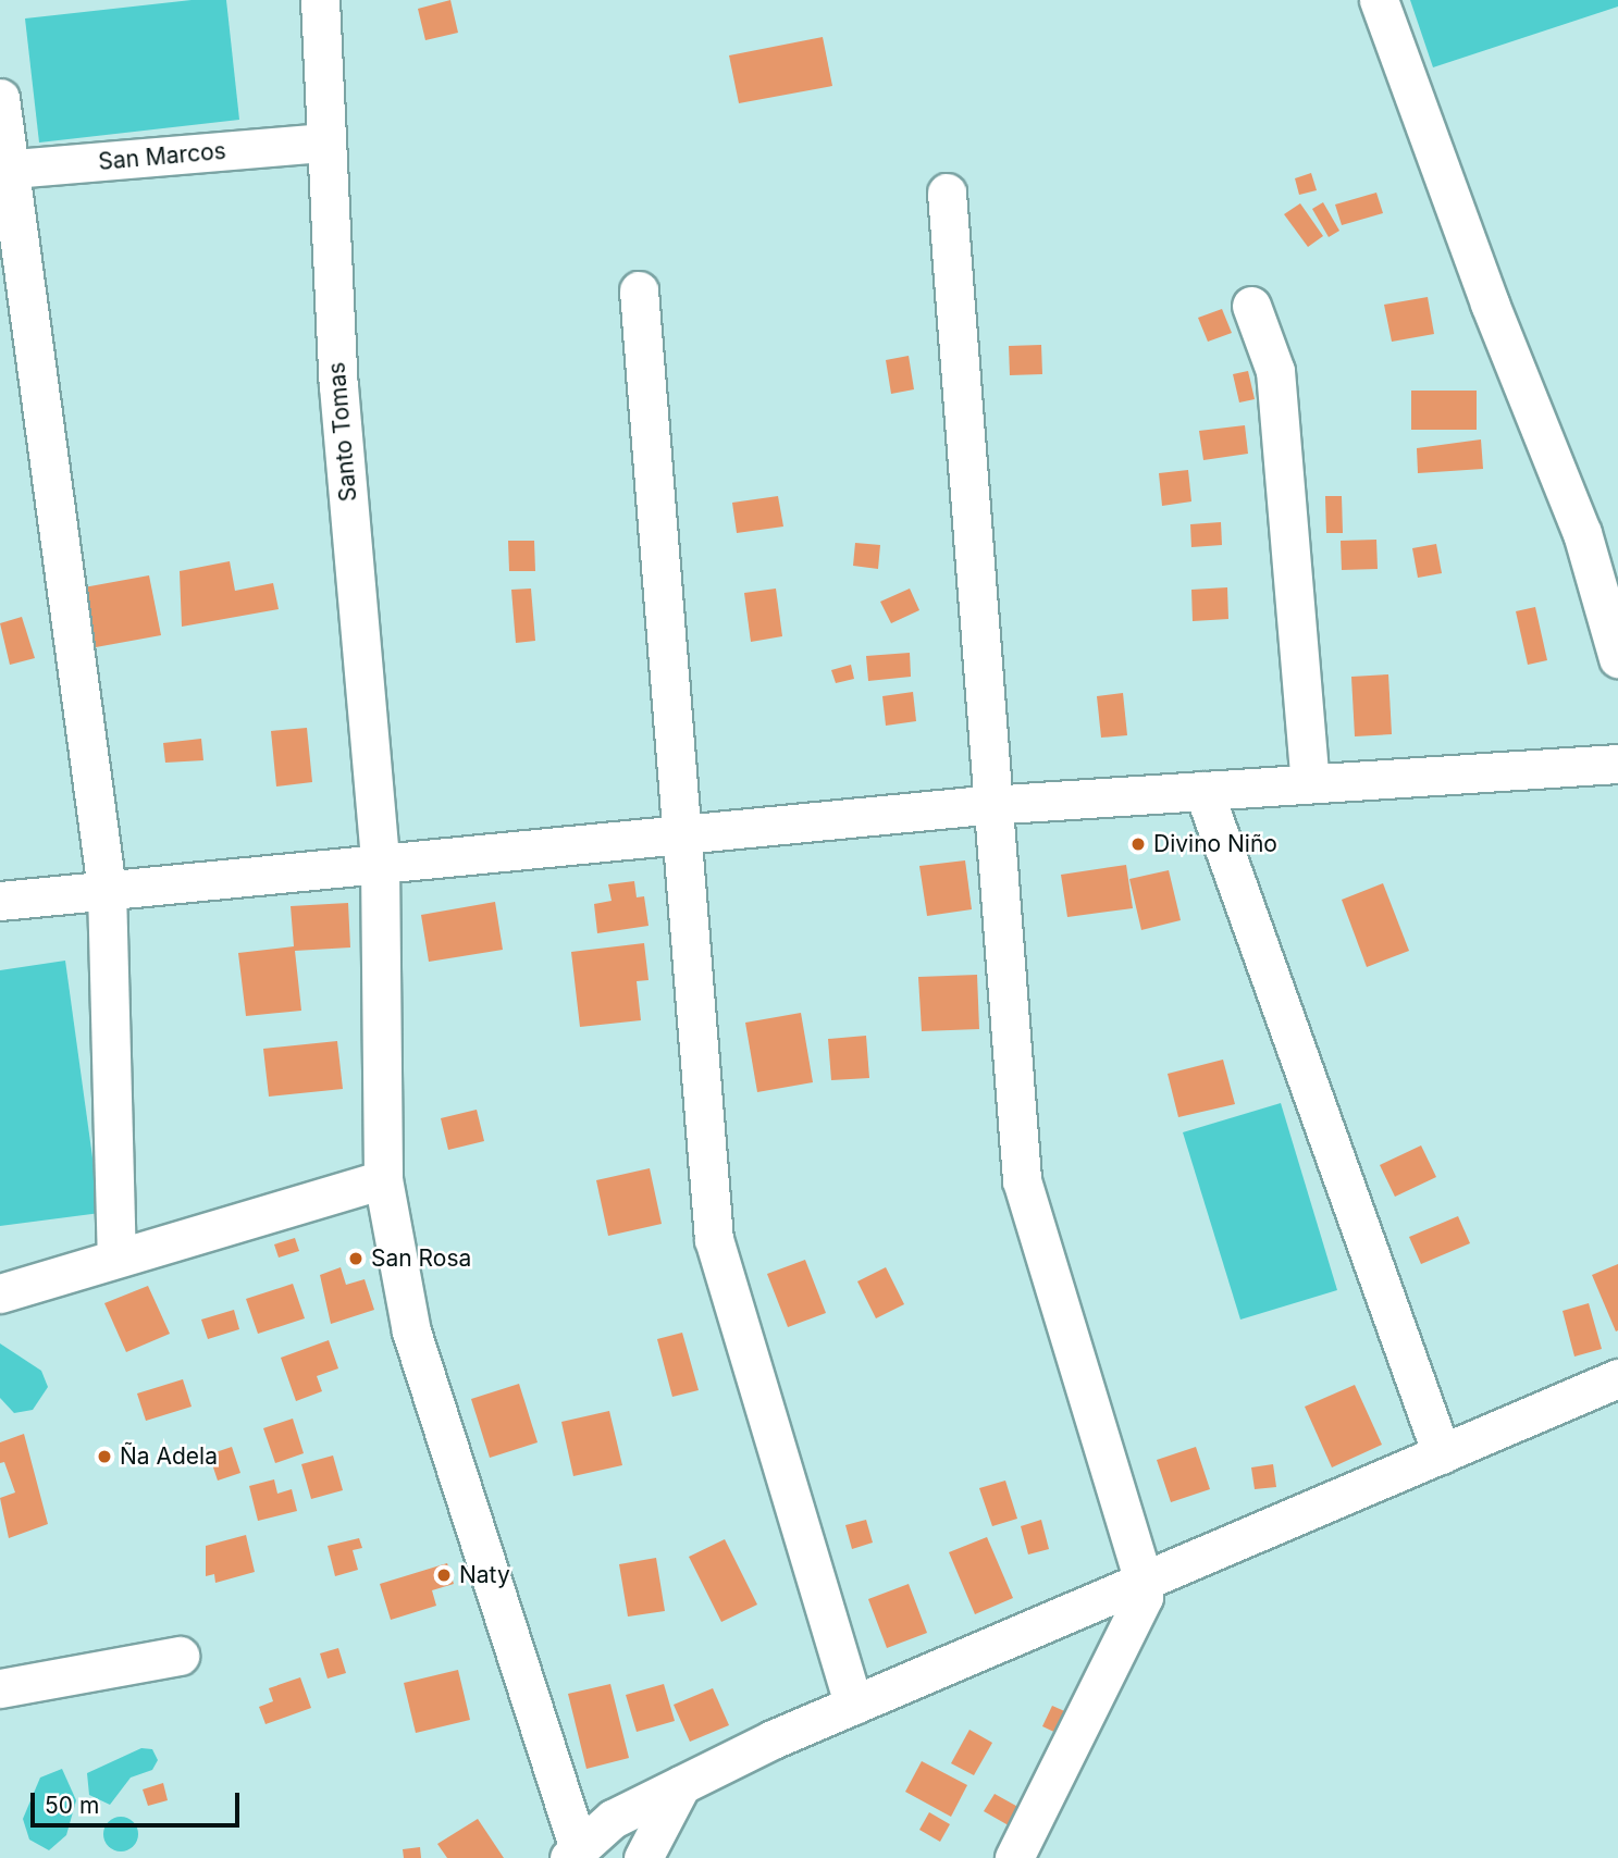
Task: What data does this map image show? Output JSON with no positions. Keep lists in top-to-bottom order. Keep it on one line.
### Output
{"streets":{"street":["San Marcos","Santo Tomas"]},"crossings":[["San Marcos","Santo Tomas"]],"places":["Divino Niño","San Rosa","Ña Adela","Naty"],"scale_bar":"50 m"}
